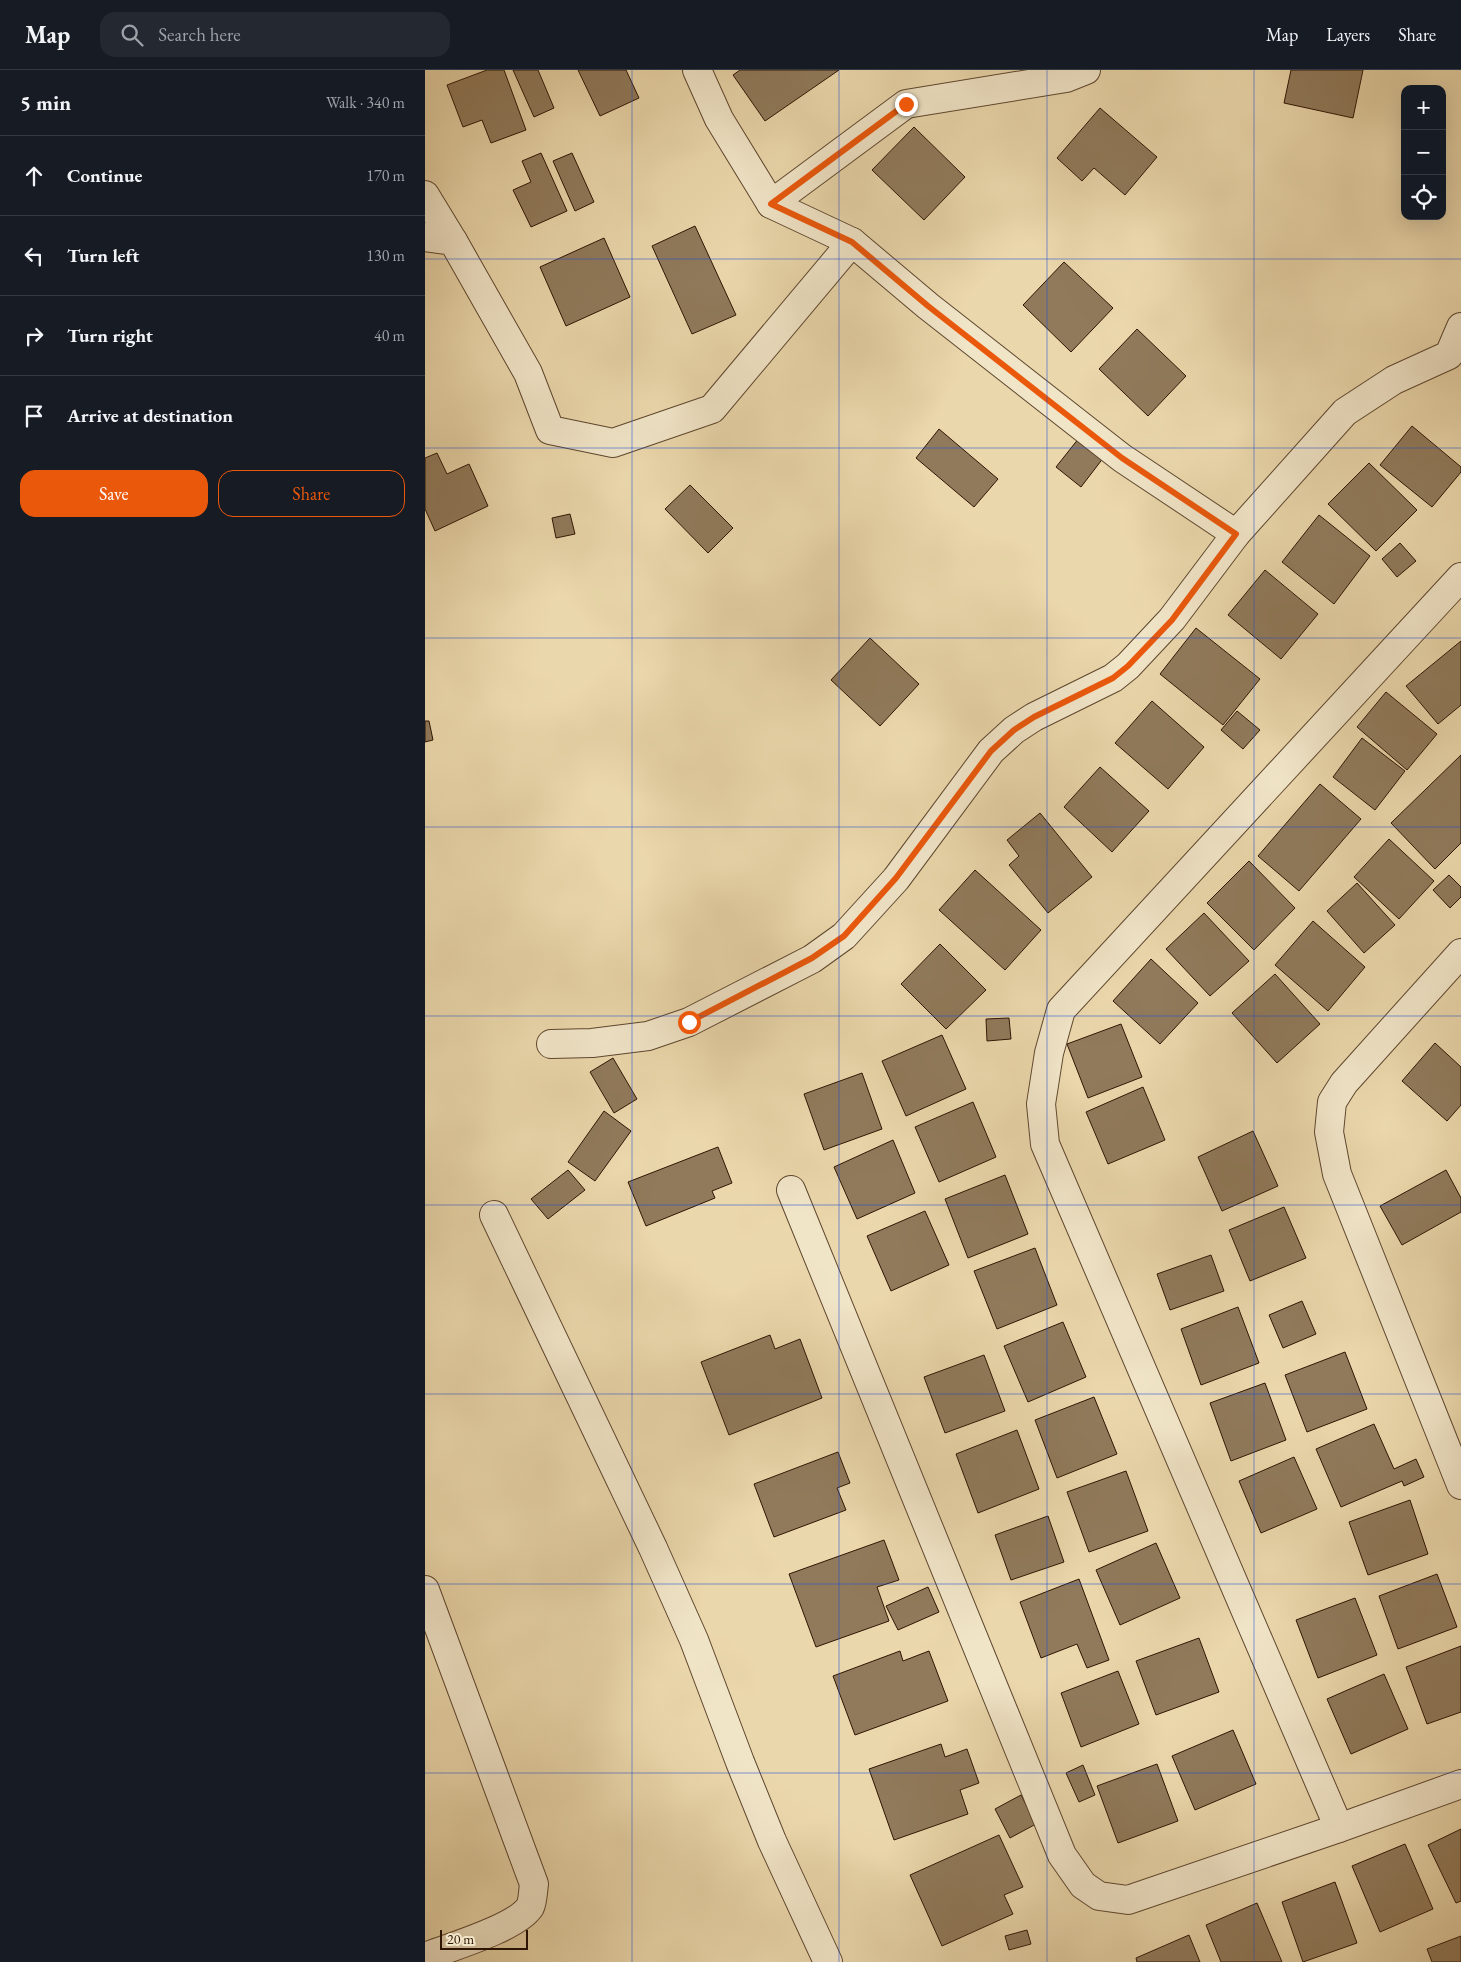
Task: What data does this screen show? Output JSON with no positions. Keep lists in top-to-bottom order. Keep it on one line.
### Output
{"scale_bar":"20 m","page":{"header":"Map","search":"Search here","nav":["Map","Layers","Share"],"heading":["5 min","Walk · 340 m"],"map_buttons":["+","−"],"list":[["Continue","170 m"],["Turn left","130 m"],["Turn right","40 m"],"Arrive at destination"],"buttons":["Save","Share"],"scale":"20 m"}}
